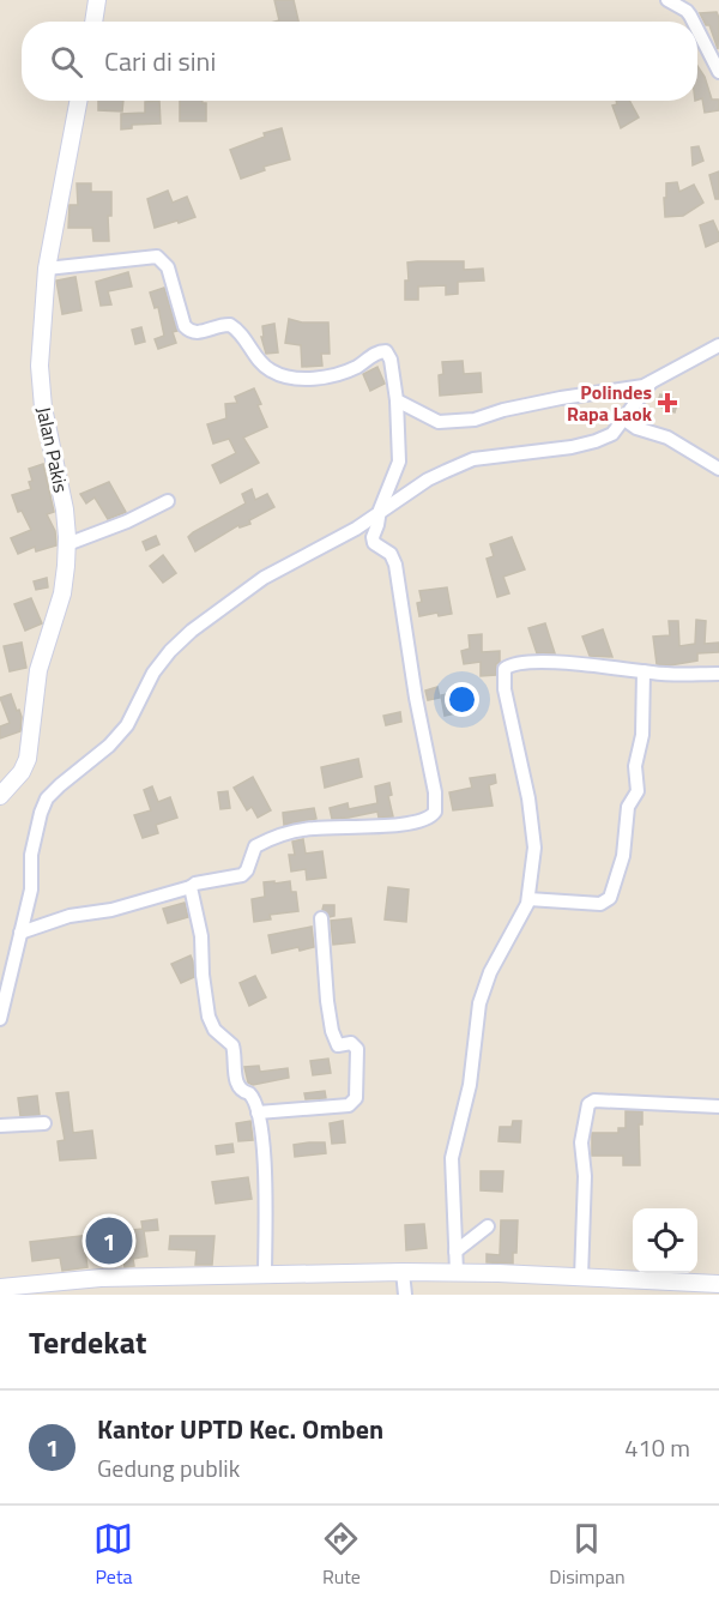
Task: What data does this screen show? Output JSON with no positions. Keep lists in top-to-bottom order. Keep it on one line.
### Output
{"streets":{"street":["Jalan Pakis"]},"places":{"health":["Polindes Rapa Laok"]},"page":{"search":"Cari di sini","pins":"1","heading":"Terdekat","list":[{"mark":"1","name":"Kantor UPTD Kec. Omben","note":"Gedung publik","value":"410 m"}],"nav":["Peta","Rute","Disimpan"]}}
